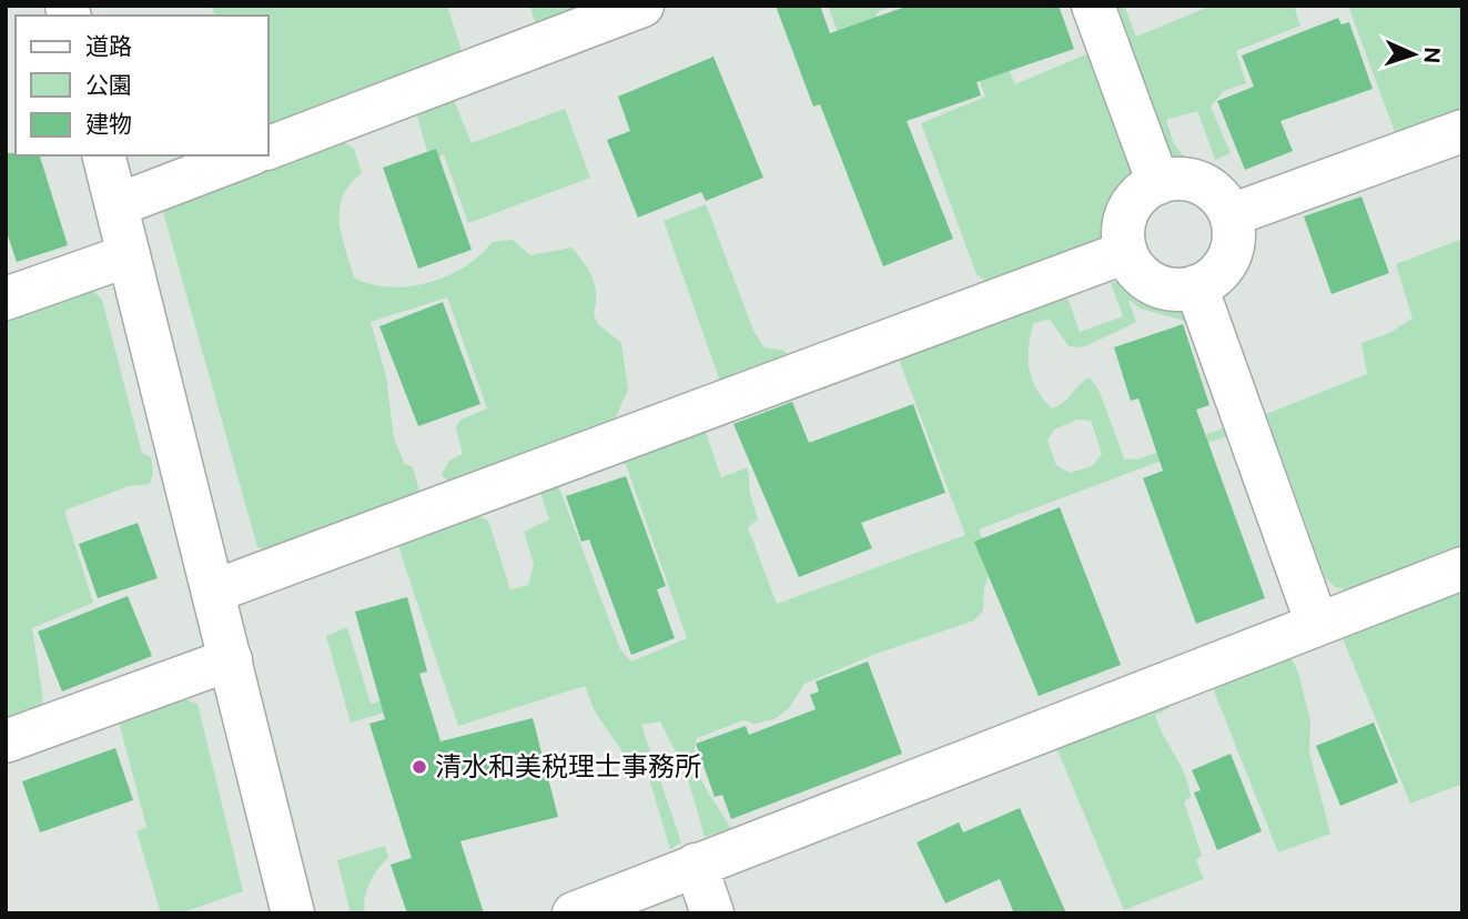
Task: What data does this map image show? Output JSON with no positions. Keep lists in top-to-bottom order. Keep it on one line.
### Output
{"places":["清水和美税理士事務所"],"legend":["道路","公園","建物"],"north":"right"}
